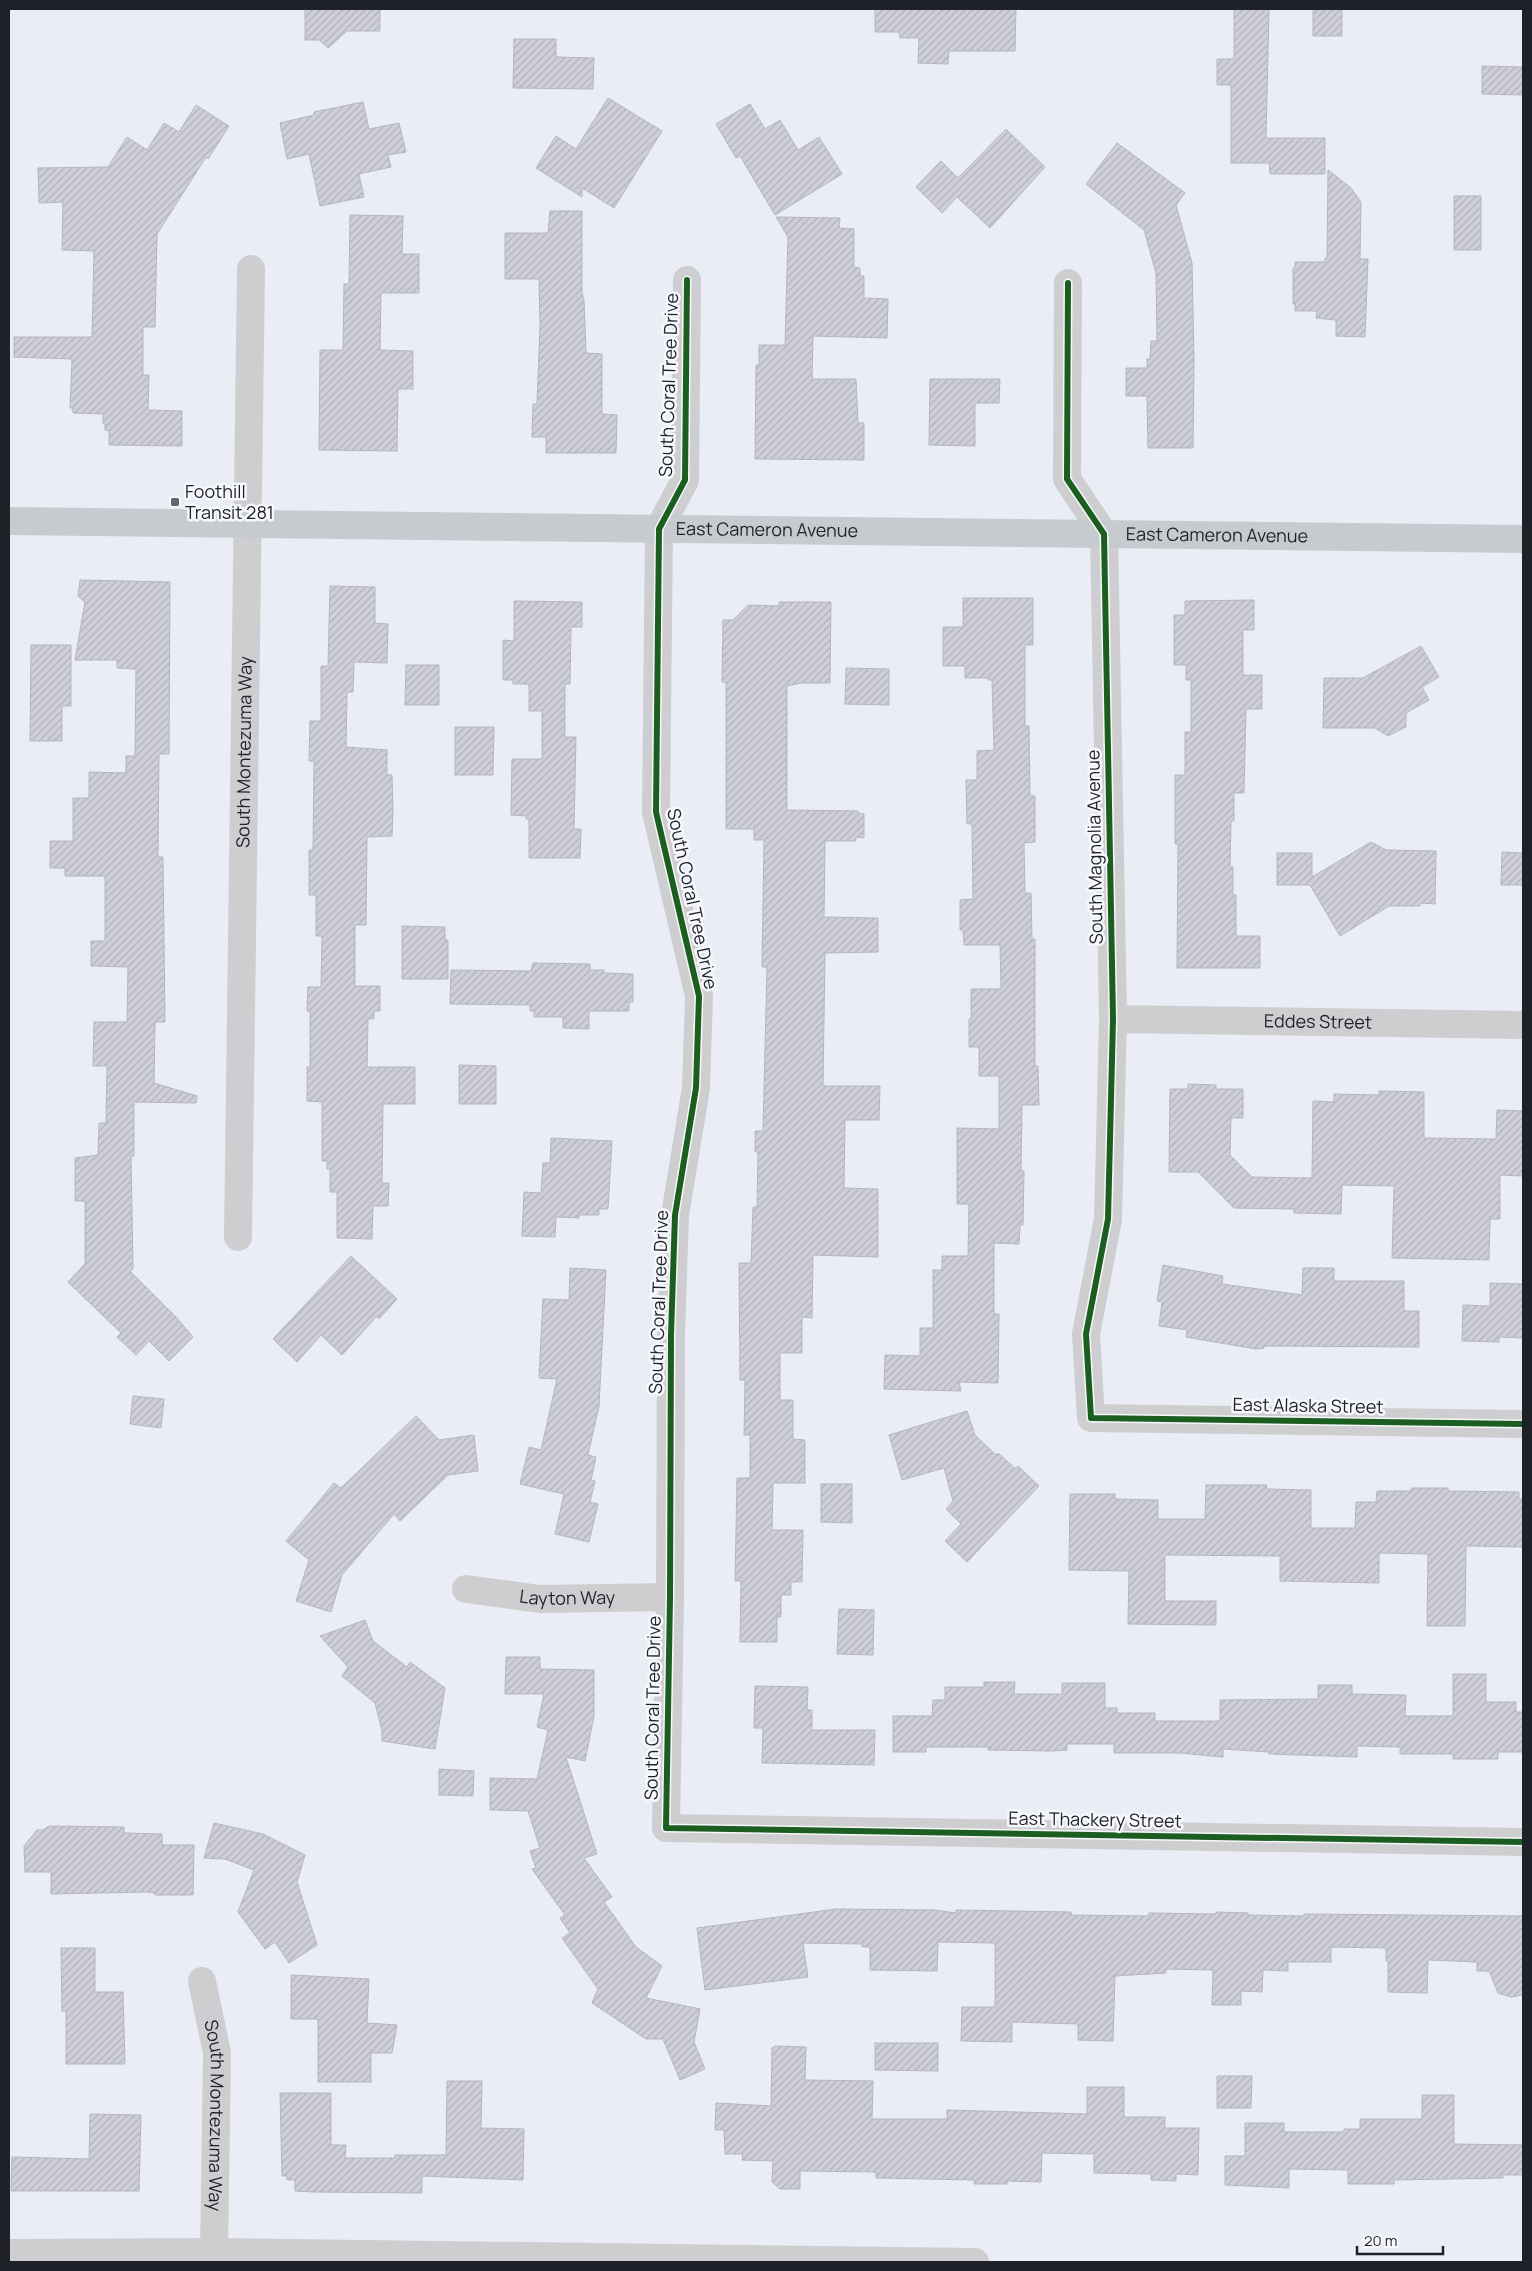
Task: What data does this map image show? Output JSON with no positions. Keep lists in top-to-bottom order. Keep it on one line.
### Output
{"streets":{"main road":["East Cameron Avenue"],"street":["South Coral Tree Drive","South Montezuma Way","South Magnolia Avenue","Eddes Street","East Alaska Street","Layton Way","East Thackery Street"]},"crossings":[["South Coral Tree Drive","East Cameron Avenue"],["South Coral Tree Drive","Layton Way"],["South Coral Tree Drive","East Thackery Street"],["East Cameron Avenue","South Montezuma Way"],["East Cameron Avenue","South Magnolia Avenue"],["South Magnolia Avenue","Eddes Street"],["South Magnolia Avenue","East Alaska Street"]],"places":{"transit":["Foothill Transit 281"]},"scale_bar":"20 m"}
